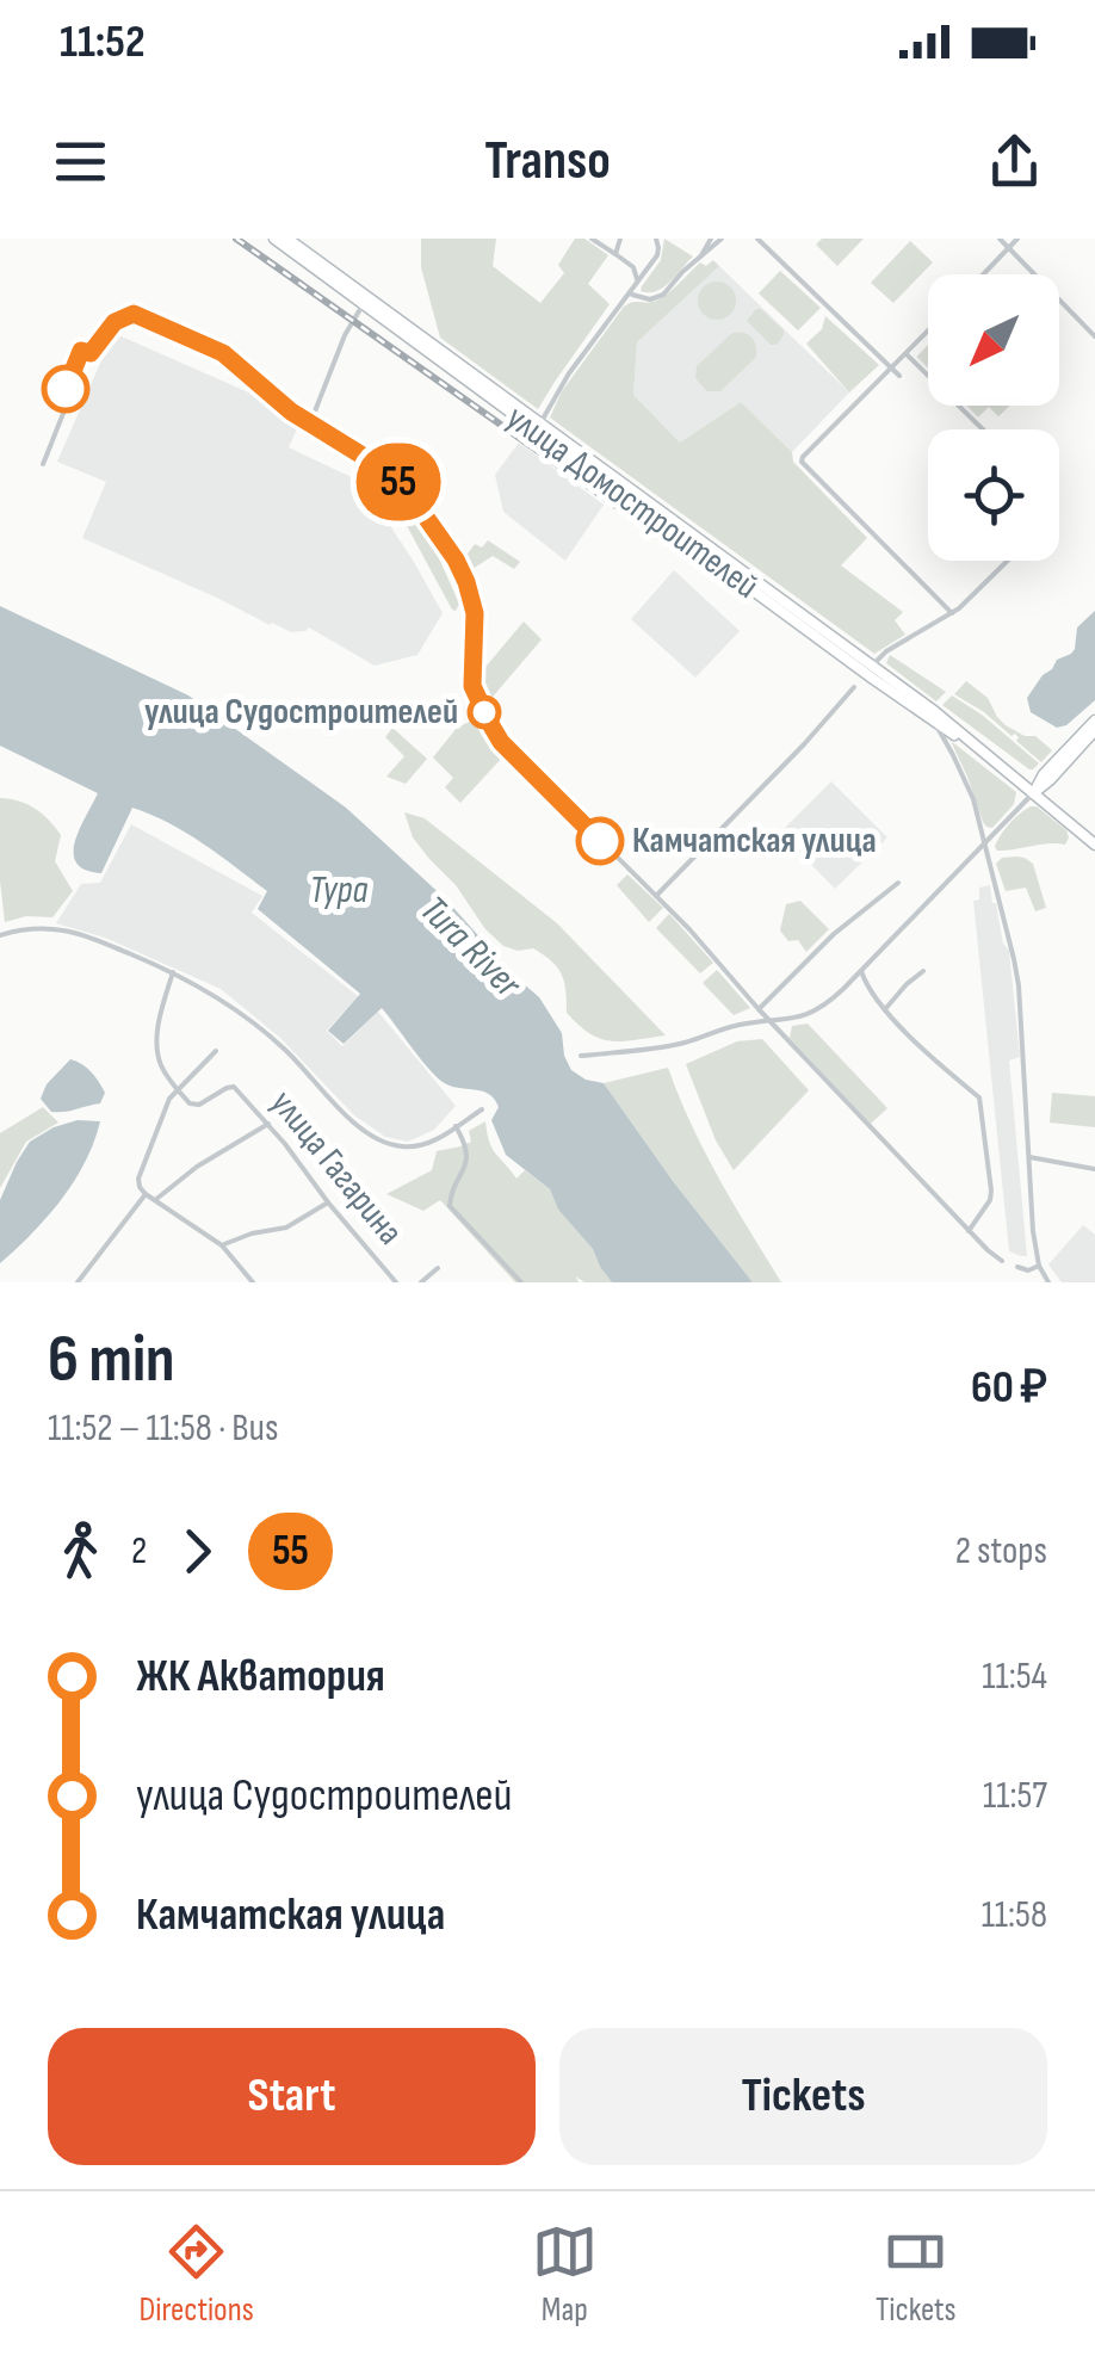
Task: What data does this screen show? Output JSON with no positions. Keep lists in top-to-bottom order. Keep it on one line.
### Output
{"streets":{"main road":["улица Домостроителей"],"street":["улица Гагарина"]},"water":["Тура","Tura River"],"places":["улица Судостроителей","Камчатская улица"],"lines":["bus line 55"],"north":"bottom left","page":{"status":"11:52","header":"Transo","on_map":"55","heading":["6 min","11:52 – 11:58 · Bus","60 ₽"],"legs":["2","55","2 stops"],"list":[{"name":"ЖК Акватория","value":"11:54"},{"name":"улица Судостроителей","value":"11:57"},{"name":"Камчатская улица","value":"11:58"}],"buttons":["Start","Tickets"],"tabs":["Directions","Map","Tickets"]}}
